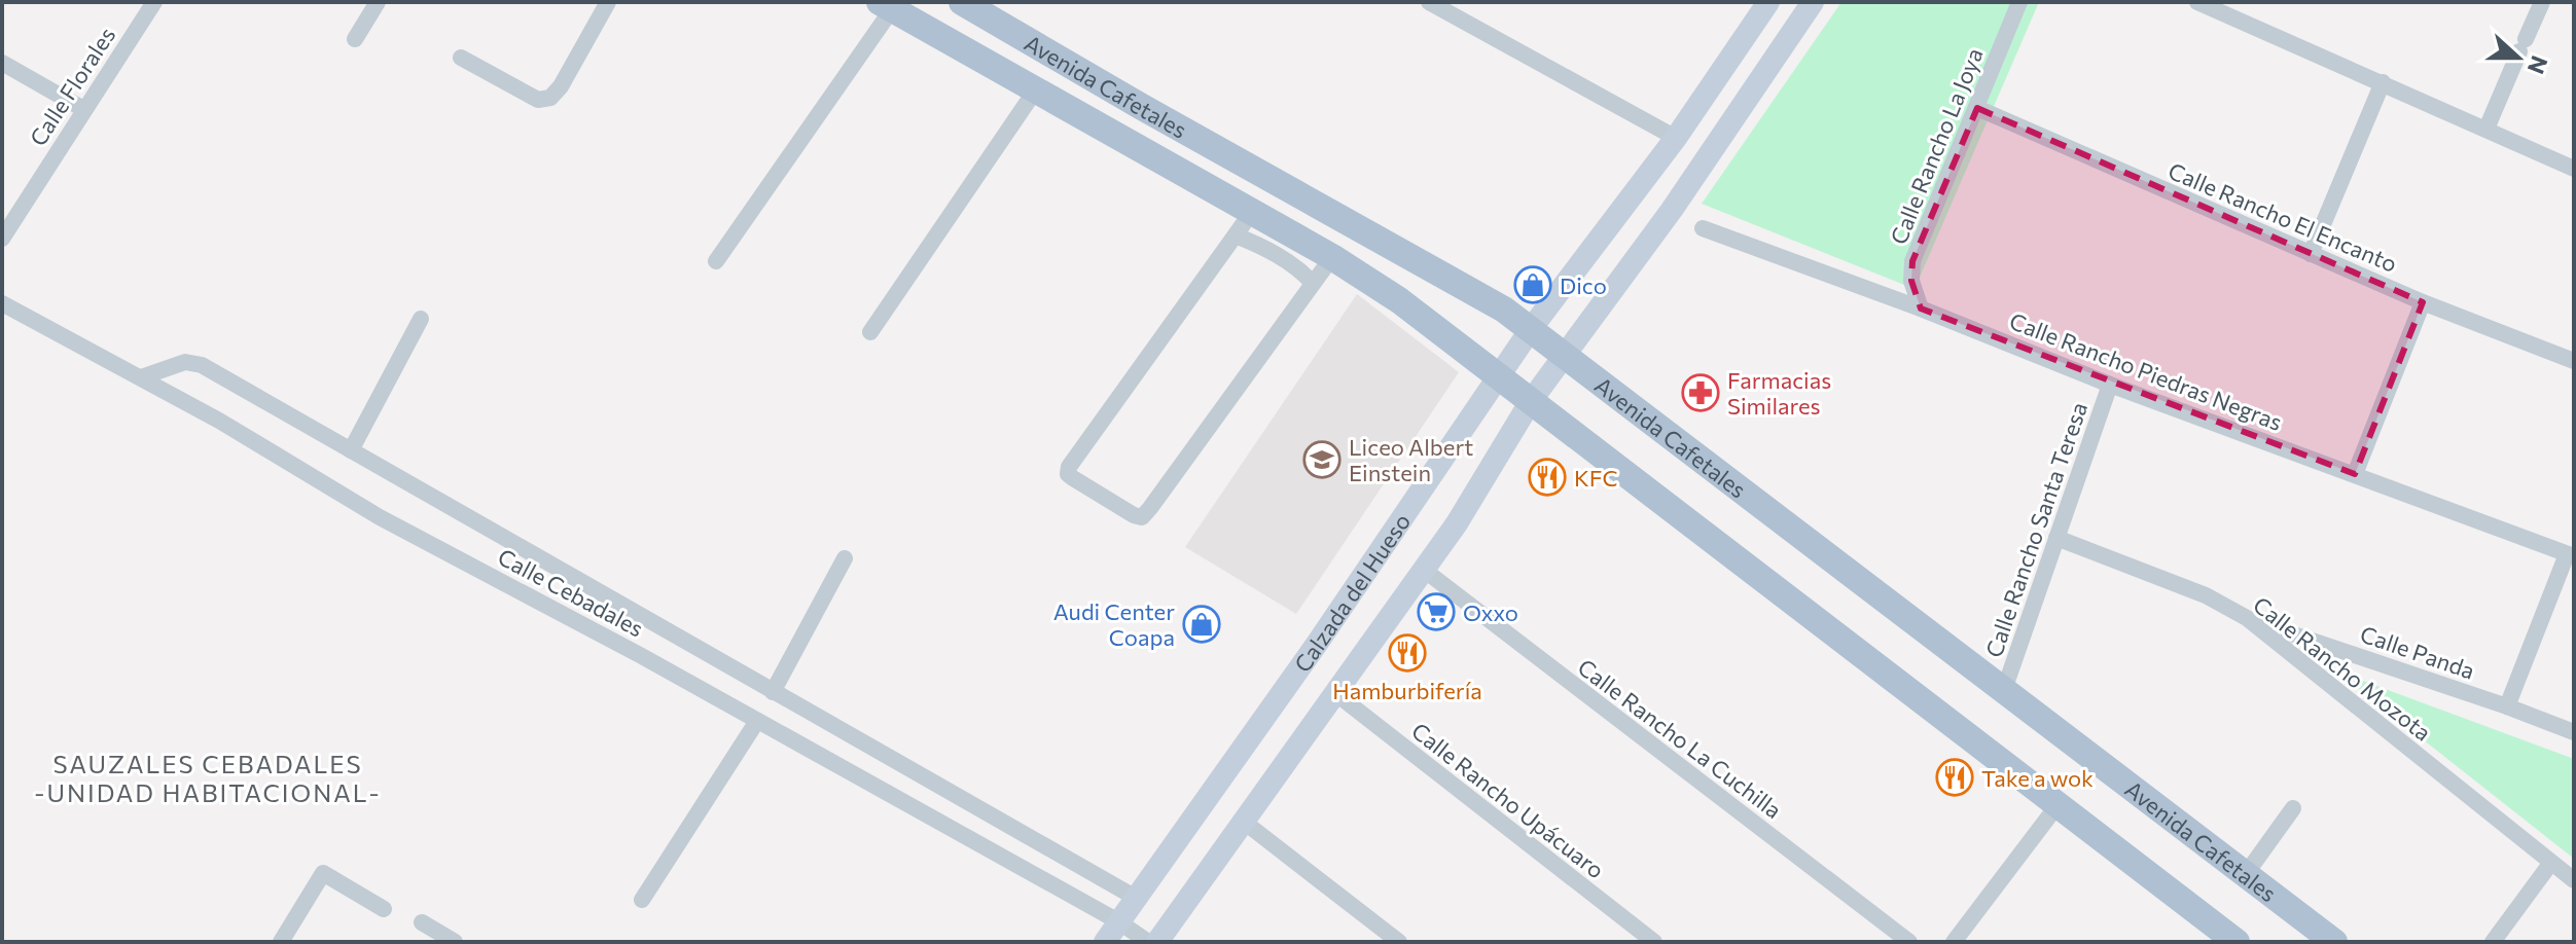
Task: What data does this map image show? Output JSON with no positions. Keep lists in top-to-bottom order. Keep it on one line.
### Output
{"streets":{"main road":["Avenida Cafetales","Calzada del Hueso"],"street":["Calle Florales","Calle Rancho La Joya","Calle Rancho El Encanto","Calle Rancho Piedras Negras","Calle Rancho Santa Teresa","Calle Cebadales","Calle Panda","Calle Rancho Mozota","Calle Rancho La Cuchilla","Calle Rancho Upácuaro"]},"crossings":[["Avenida Cafetales","Calle Rancho Santa Teresa"],["Avenida Cafetales","Calzada del Hueso"],["Calle Rancho La Joya","Calle Rancho El Encanto"],["Calle Rancho La Joya","Calle Rancho Piedras Negras"],["Calle Rancho Piedras Negras","Calle Rancho Santa Teresa"],["Calle Rancho Santa Teresa","Calle Rancho Mozota"],["Calle Cebadales","Calzada del Hueso"],["Calzada del Hueso","Calle Rancho La Cuchilla"],["Calzada del Hueso","Calle Rancho Upácuaro"],["Calle Panda","Calle Rancho Mozota"]],"districts":["SAUZALES CEBADALES -UNIDAD HABITACIONAL-"],"places":{"shop":["Dico","Audi Center Coapa"],"pharmacy":["Farmacias Similares"],"school or university":["Liceo Albert Einstein"],"restaurant":["KFC","Hamburbifería","Take a wok"],"supermarket":["Oxxo"]},"north":"right"}
